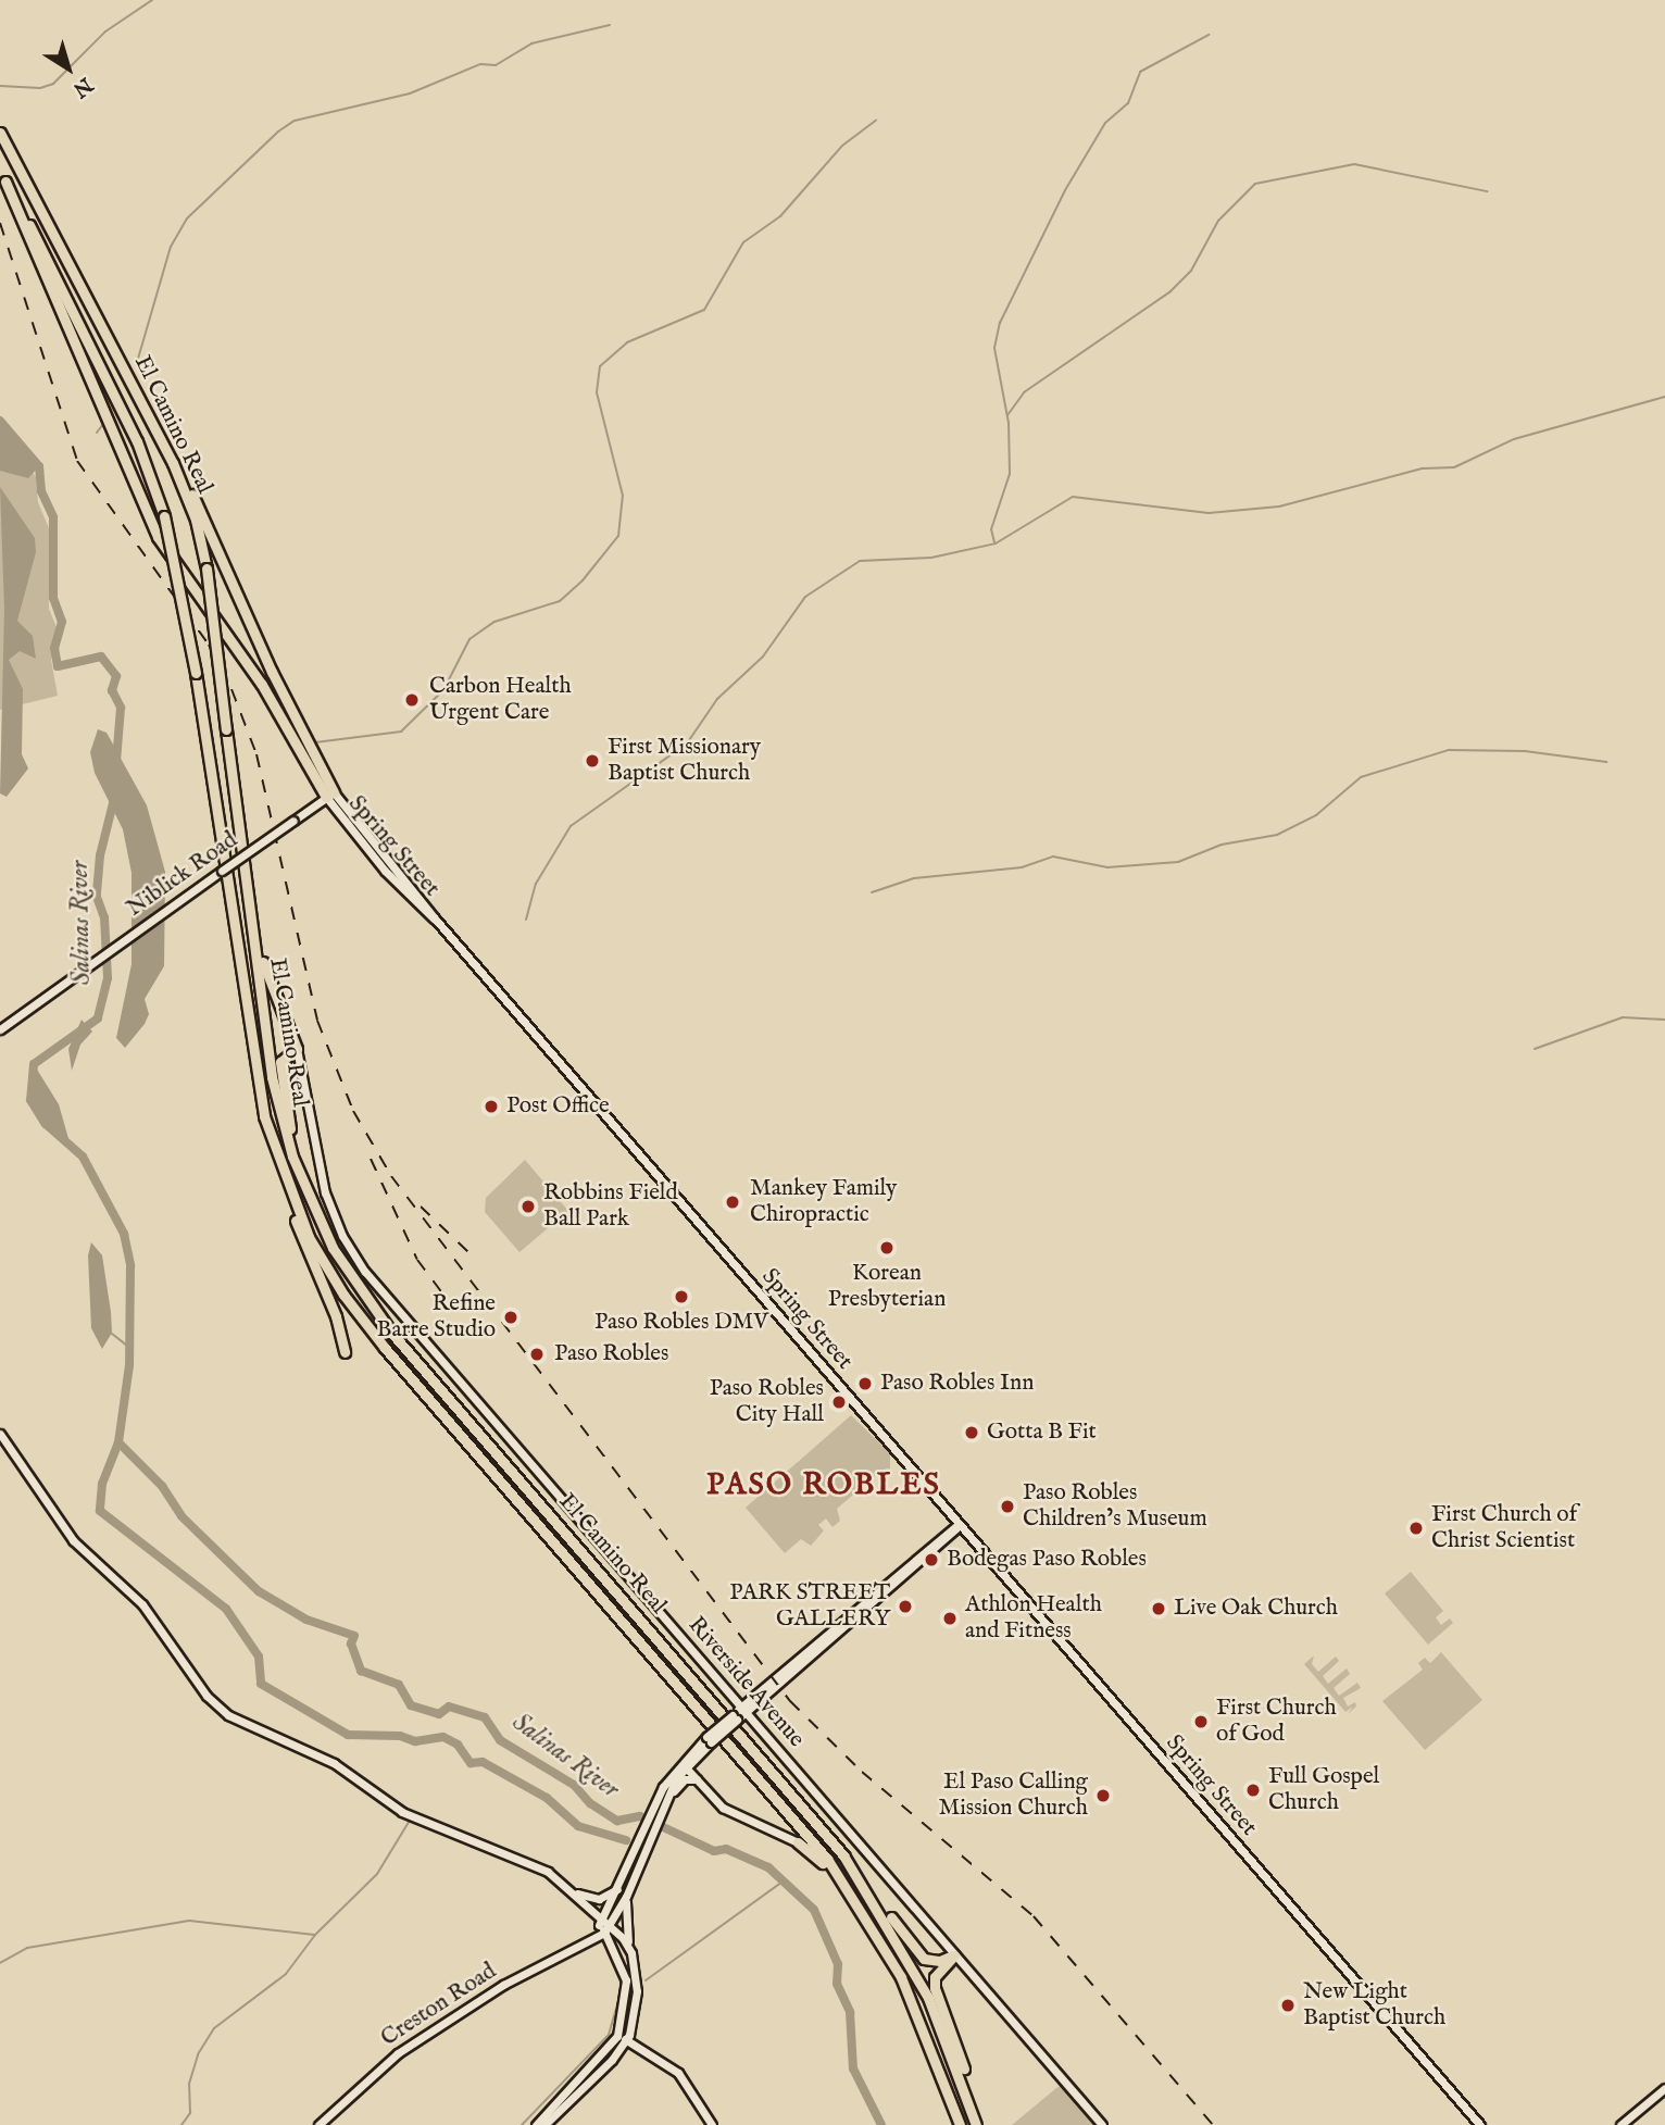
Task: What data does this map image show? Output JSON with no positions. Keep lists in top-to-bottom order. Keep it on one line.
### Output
{"streets":{"highway":["El Camino Real"],"main road":["Spring Street","Niblick Road","Riverside Avenue","Creston Road"]},"crossings":[["Spring Street","Niblick Road"]],"districts":["PASO ROBLES"],"water":["Salinas River"],"places":["Carbon Health Urgent Care","First Missionary Baptist Church","Post Office","Mankey Family Chiropractic","Robbins Field Ball Park","Korean Presbyterian","Paso Robles DMV","Refine Barre Studio","Paso Robles","Paso Robles Inn","Paso Robles City Hall","Gotta B Fit","Paso Robles Children’s Museum","First Church of Christ Scientist","Bodegas Paso Robles","PARK STREET GALLERY","Live Oak Church","Athlon Health and Fitness","First Church of God","Full Gospel Church","El Paso Calling Mission Church","New Light Baptist Church"],"north":"bottom right"}
